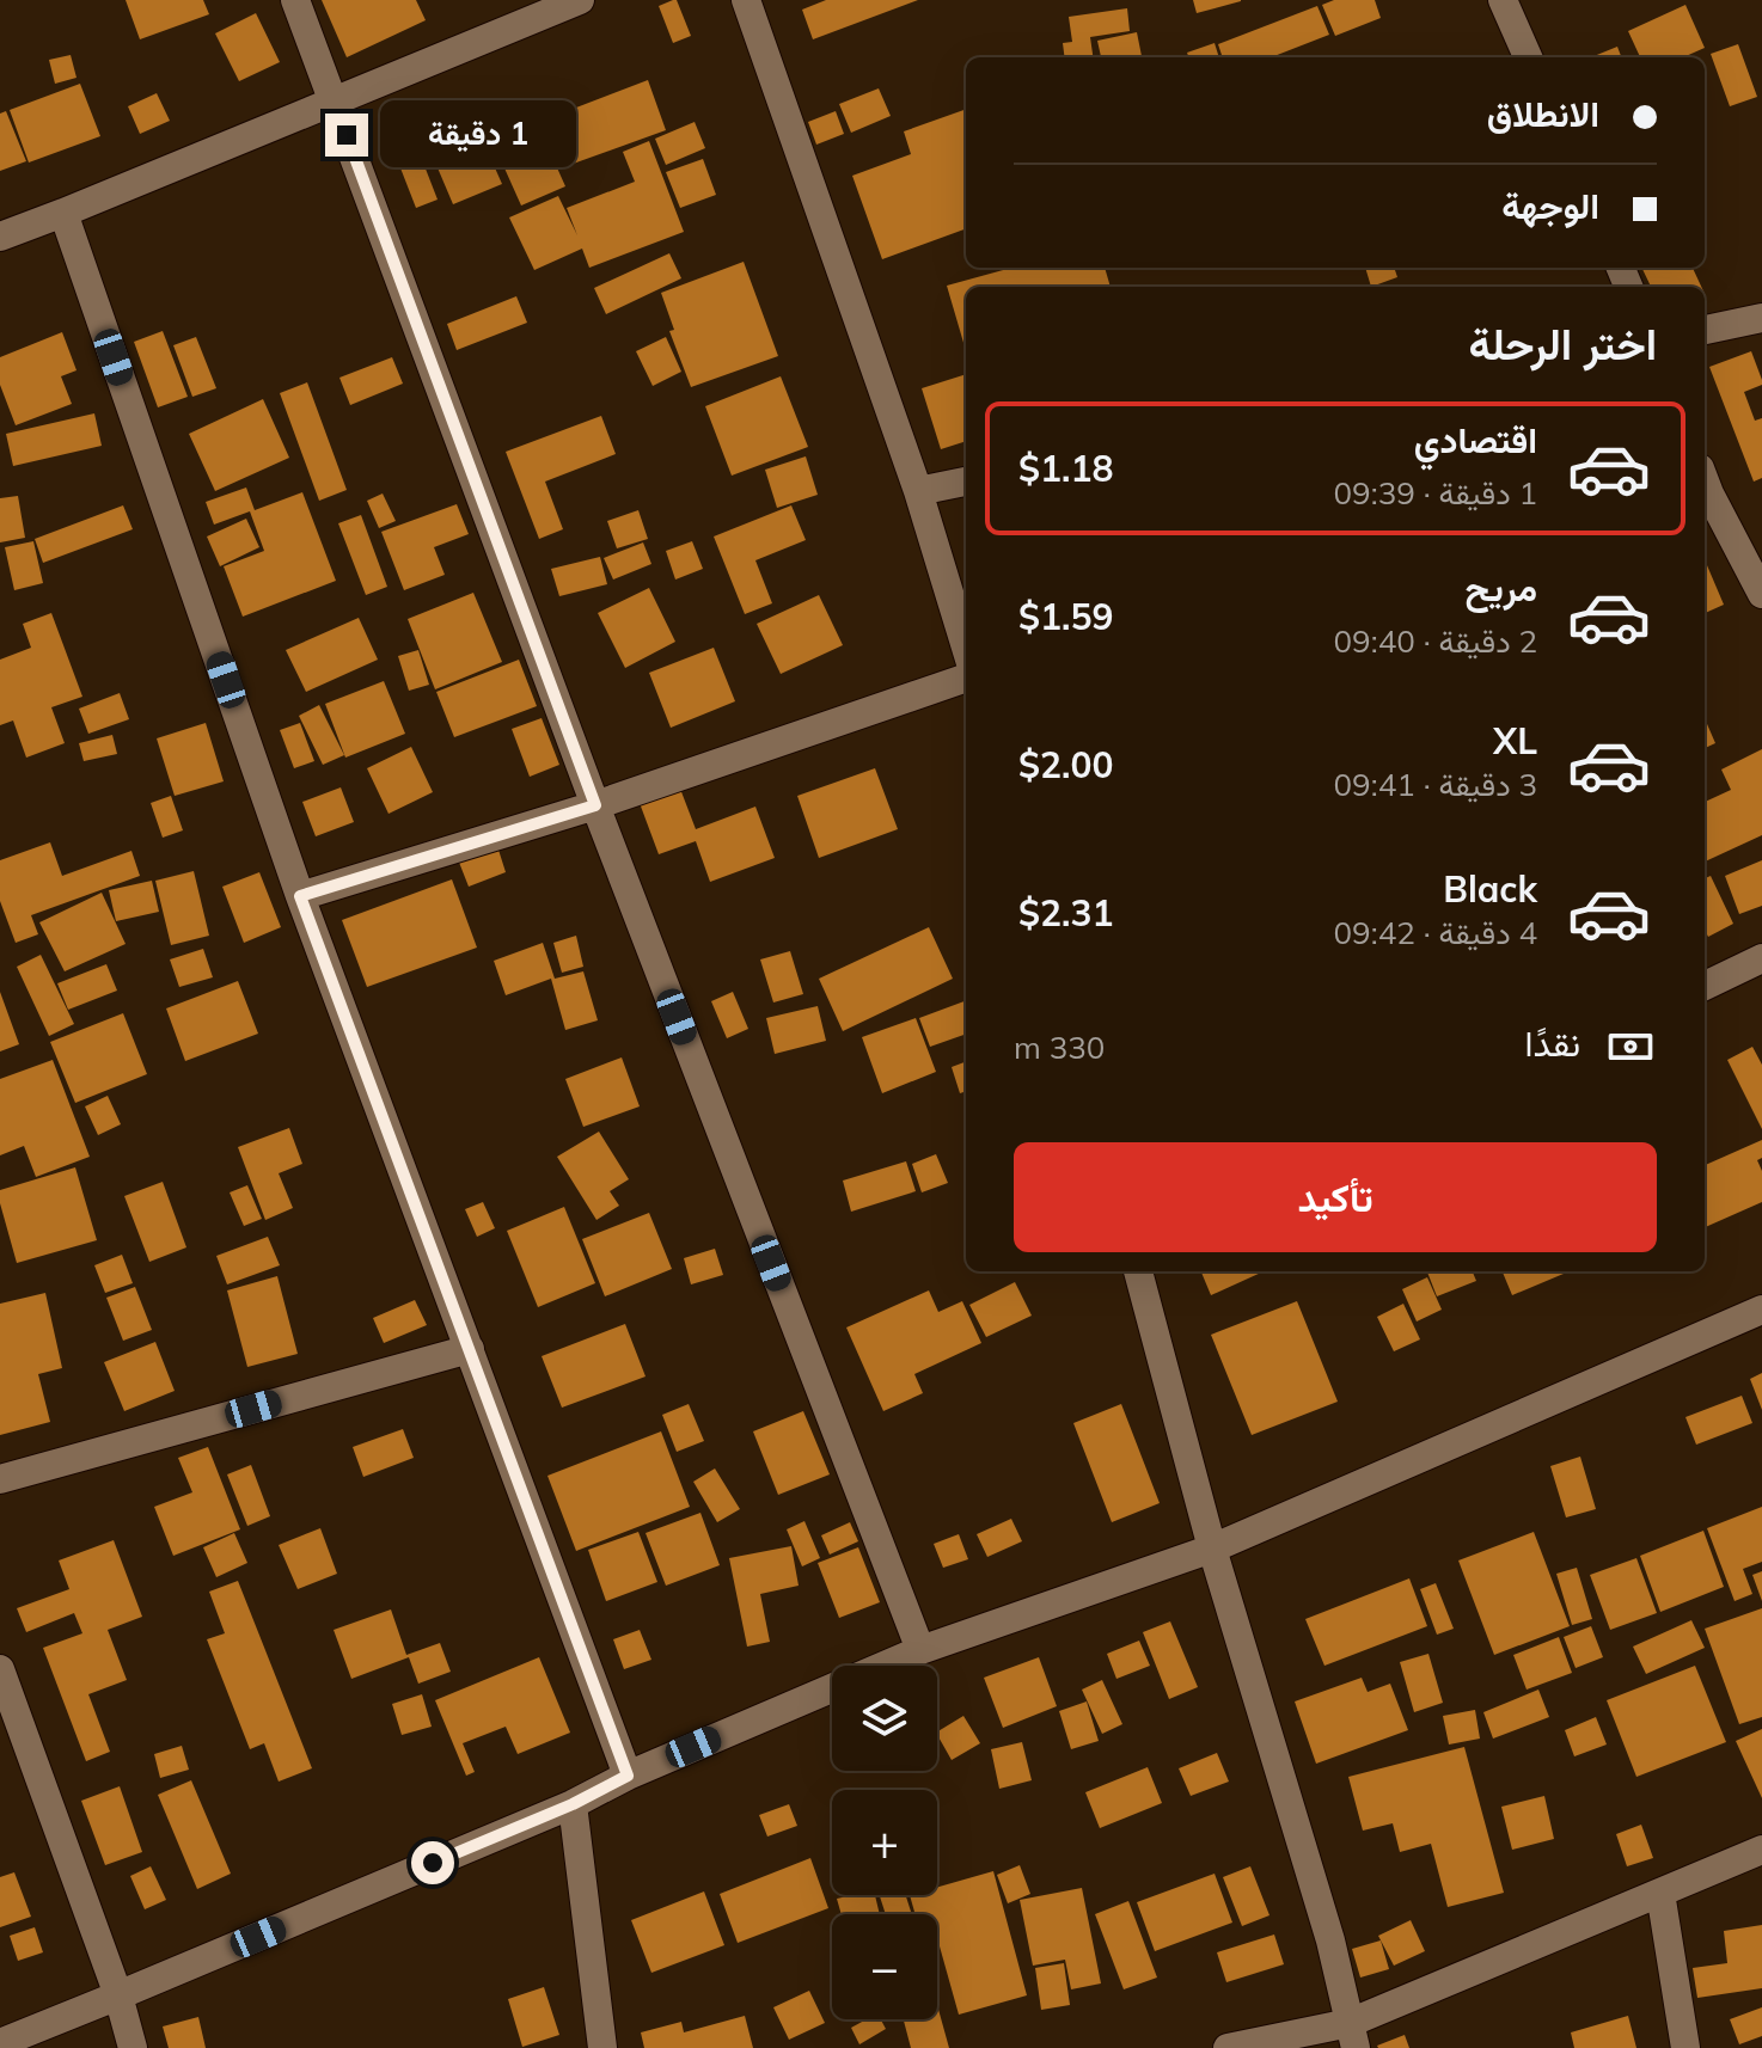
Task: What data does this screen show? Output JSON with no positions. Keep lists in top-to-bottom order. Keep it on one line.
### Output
{"page":{"banner":["الانطلاق","الوجهة"],"bubble":"1 دقيقة","heading":"اختر الرحلة","list":[{"name":"اقتصادي","note":"1 دقيقة · 09:39","value":"$1.18"},{"name":"مريح","note":"2 دقيقة · 09:40","value":"$1.59"},{"name":"XL","note":"3 دقيقة · 09:41","value":"$2.00"},{"name":"Black","note":"4 دقيقة · 09:42","value":"$2.31"}],"pay":["نقدًا","330 m"],"buttons":"تأكيد","map_buttons":["+","−"]}}
